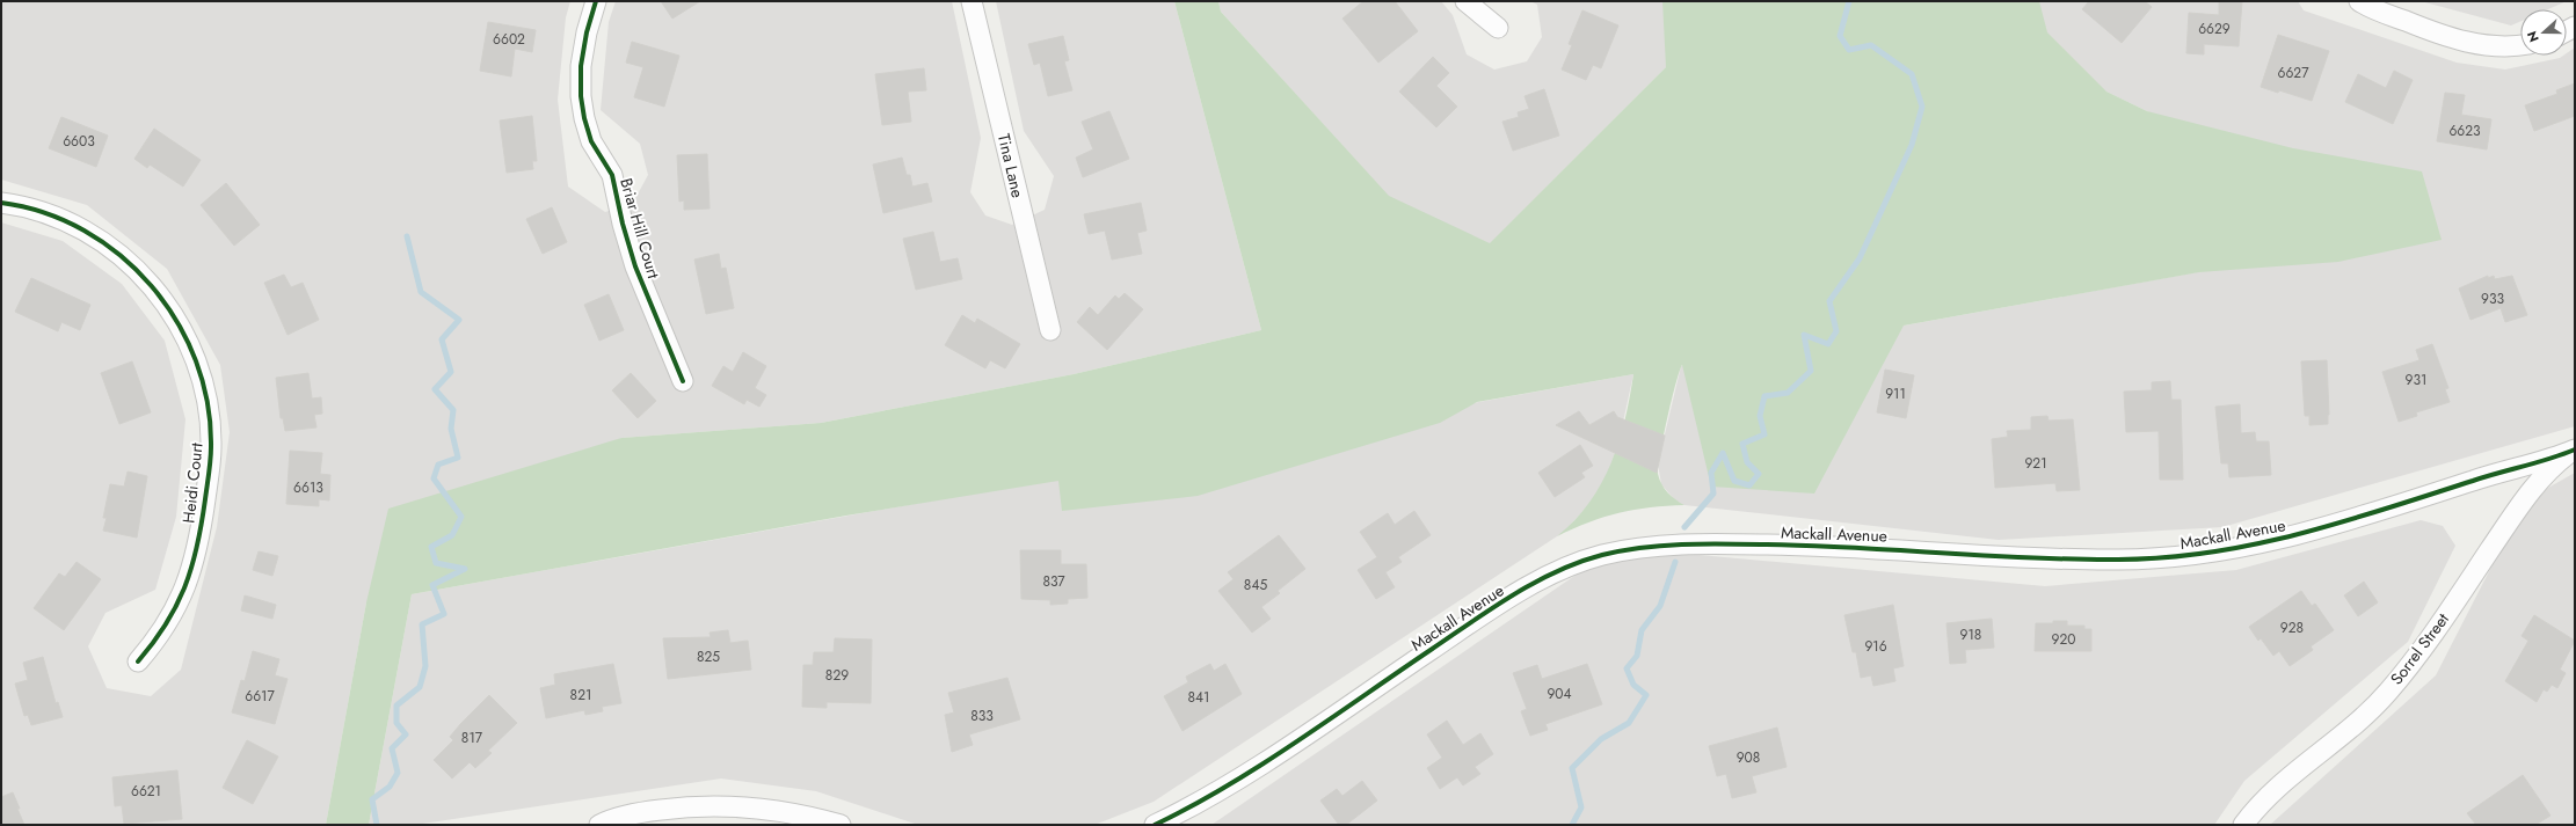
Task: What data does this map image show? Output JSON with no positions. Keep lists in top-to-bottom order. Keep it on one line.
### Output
{"streets":{"street":["Tina Lane","Briar Hill Court","Heidi Court","Mackall Avenue","Sorrel Street"]},"crossings":[["Mackall Avenue","Sorrel Street"]],"house_numbers":["6629","6602","6627","6623","6603","933","931","911","921","6613","837","845","928","918","920","916","825","829","904","821","6617","841","833","817","908","6621"],"north":"left"}
